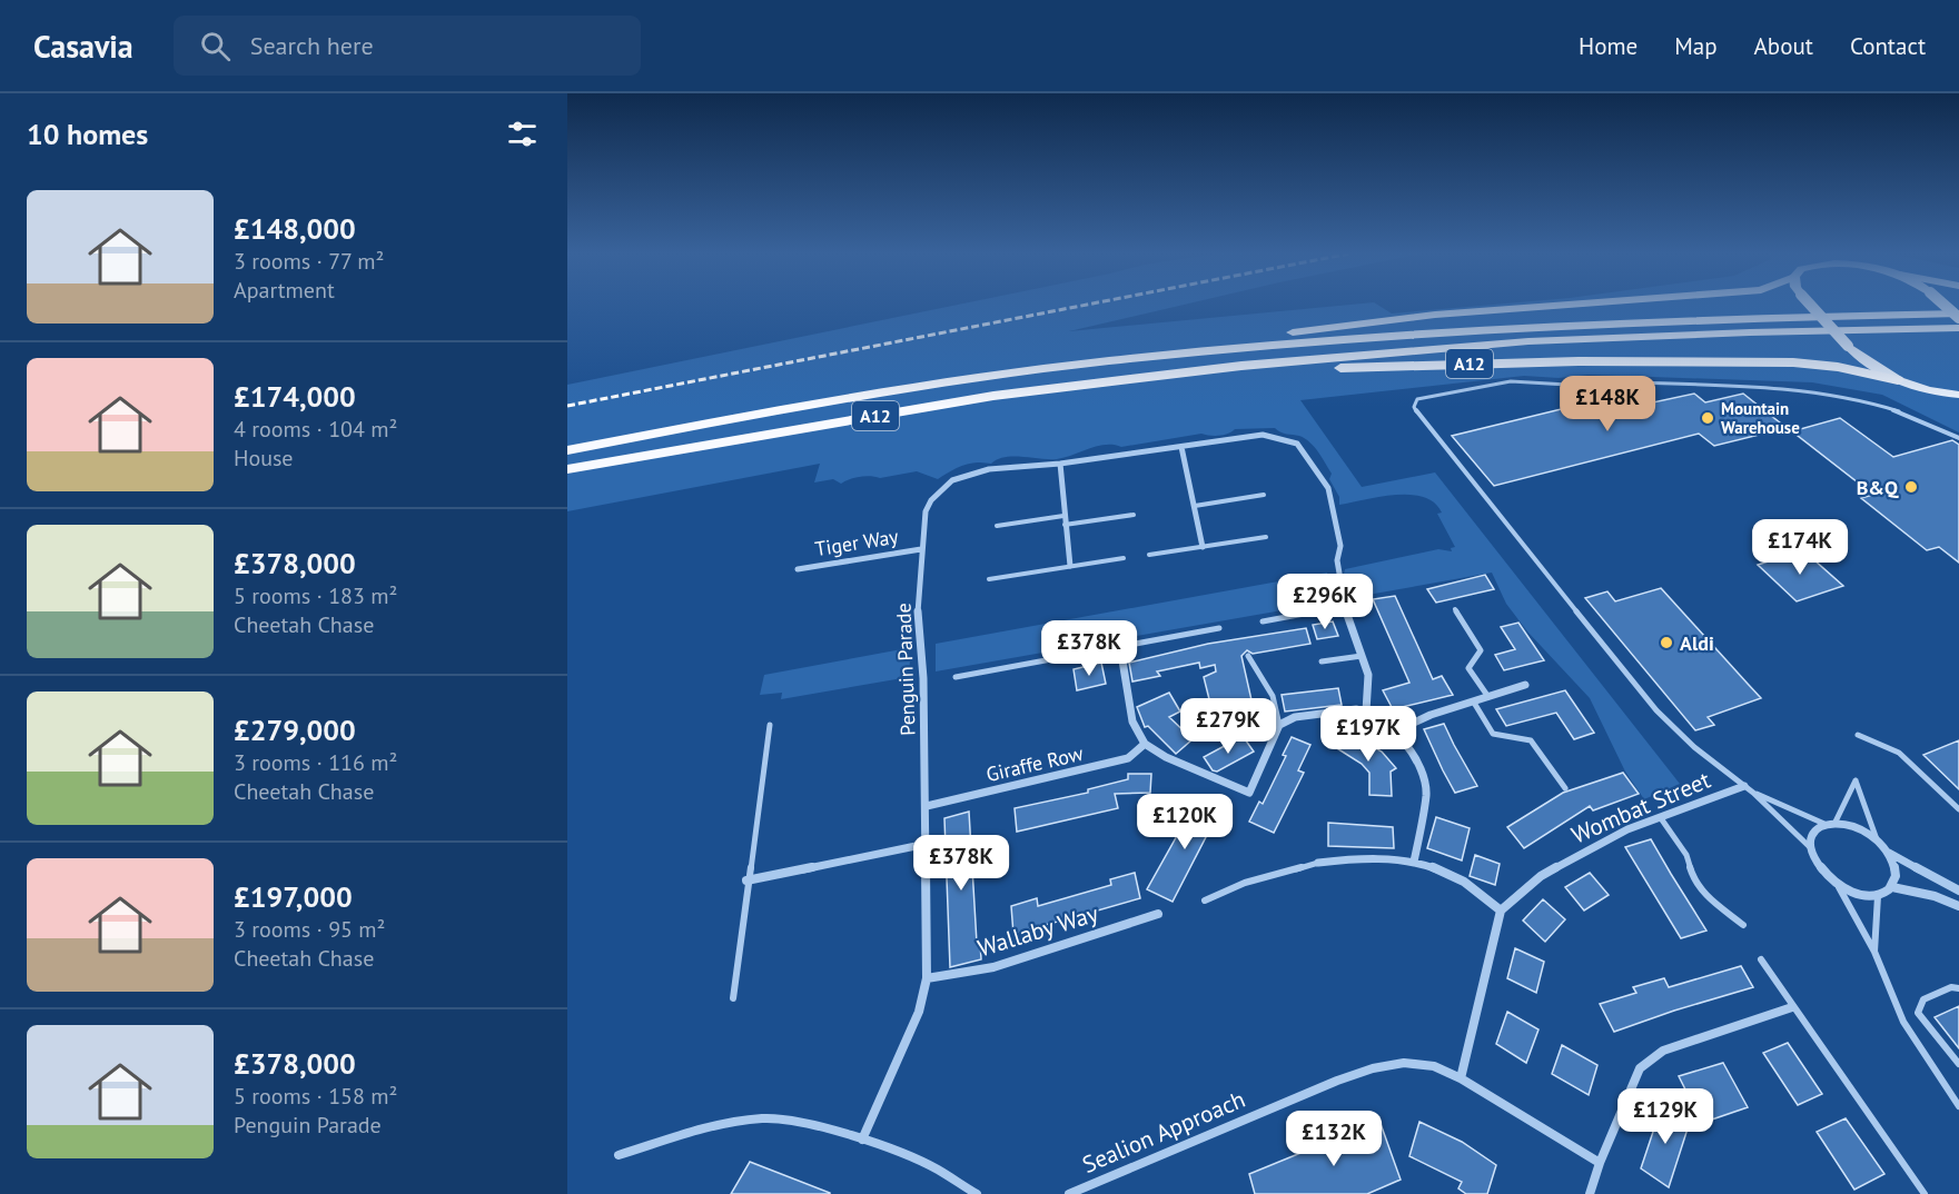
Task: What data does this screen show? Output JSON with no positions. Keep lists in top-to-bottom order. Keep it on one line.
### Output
{"streets":{"highway":["A12"],"street":["Tiger Way","Penguin Parade","Giraffe Row","Wombat Street","Wallaby Way","Sealion Approach"]},"crossings":[["Tiger Way","Penguin Parade"],["Penguin Parade","Giraffe Row"],["Penguin Parade","Wallaby Way"]],"places":["Mountain Warehouse","B&Q","Aldi"],"page":{"header":"Casavia","search":"Search here","nav":["Home","Map","About","Contact"],"heading":"10 homes","list":[{"name":"£148,000","note":"3 rooms · 77 m² · Apartment"},{"name":"£174,000","note":"4 rooms · 104 m² · House"},{"name":"£378,000","note":"5 rooms · 183 m² · Cheetah Chase"},{"name":"£279,000","note":"3 rooms · 116 m² · Cheetah Chase"},{"name":"£197,000","note":"3 rooms · 95 m² · Cheetah Chase"},{"name":"£378,000","note":"5 rooms · 158 m² · Penguin Parade"}],"price":["£148K","£174K","£296K","£378K","£279K","£197K","£120K","£378K","£129K","£132K"]}}
